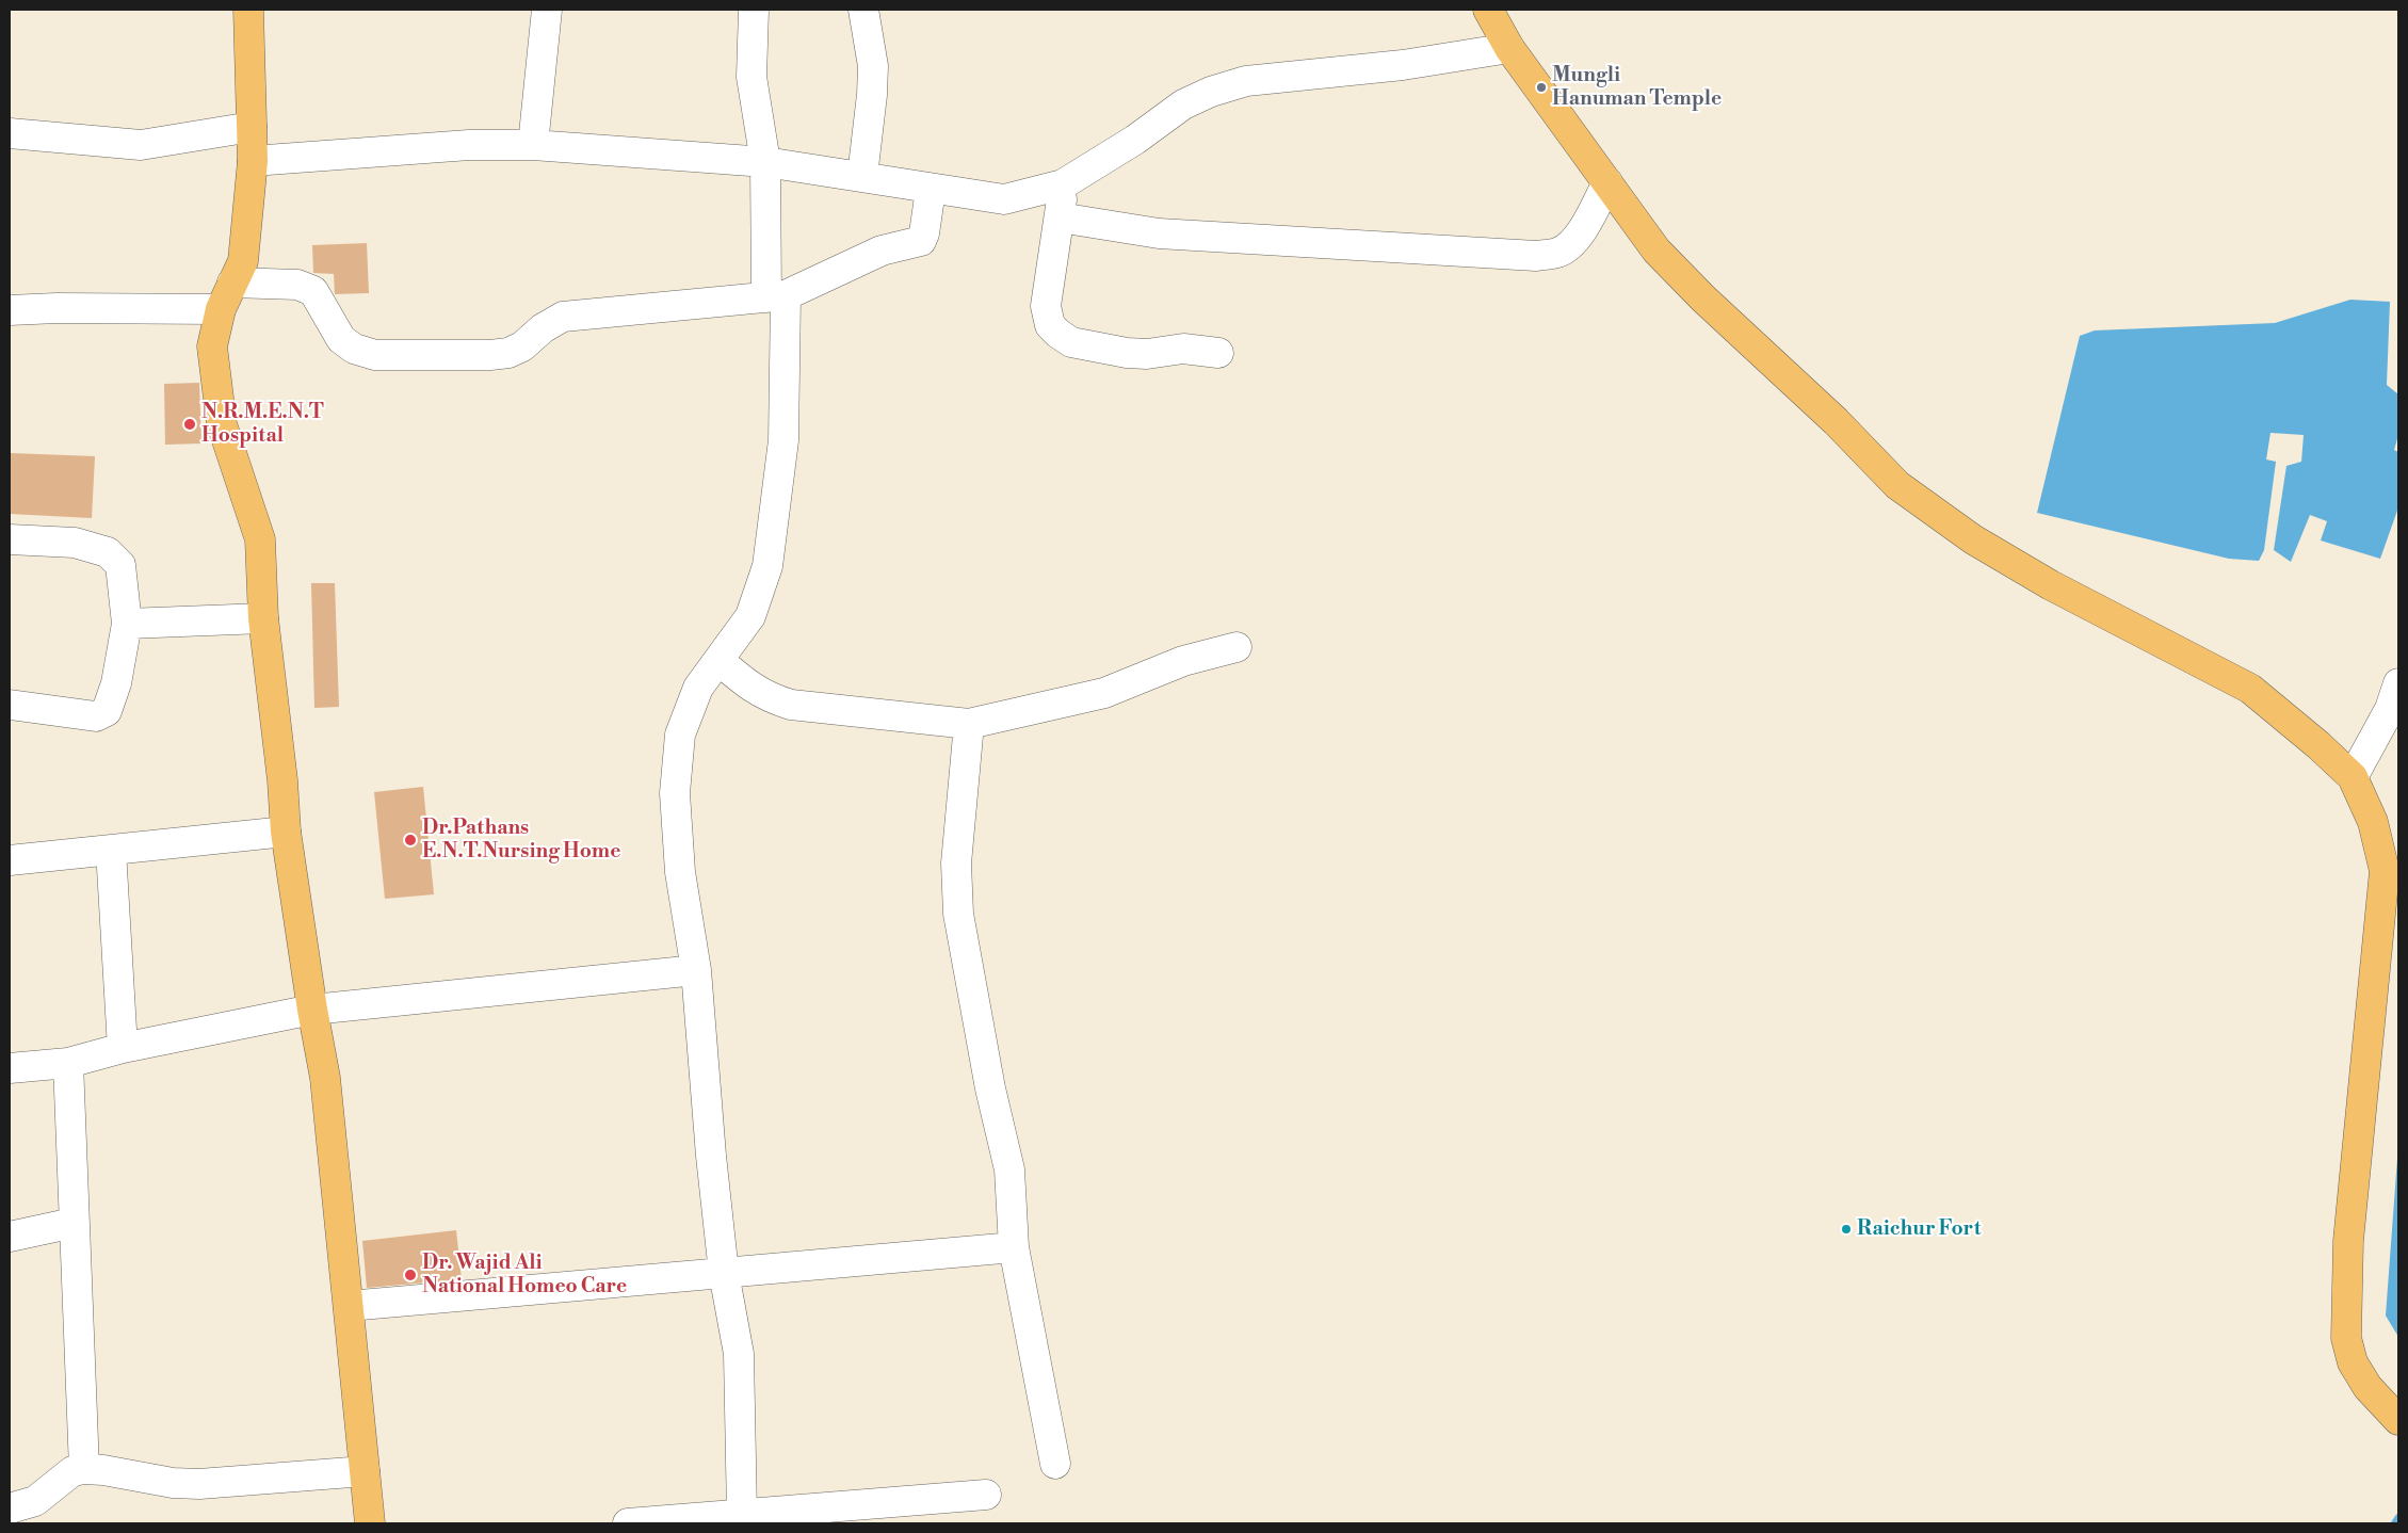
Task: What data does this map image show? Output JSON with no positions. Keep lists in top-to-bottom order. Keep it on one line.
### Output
{"places":["Mungli Hanuman Temple","N.R.M.E.N.T Hospital","Dr.Pathans E.N.T.Nursing Home","Raichur Fort","Dr. Wajid Ali National Homeo Care"]}
